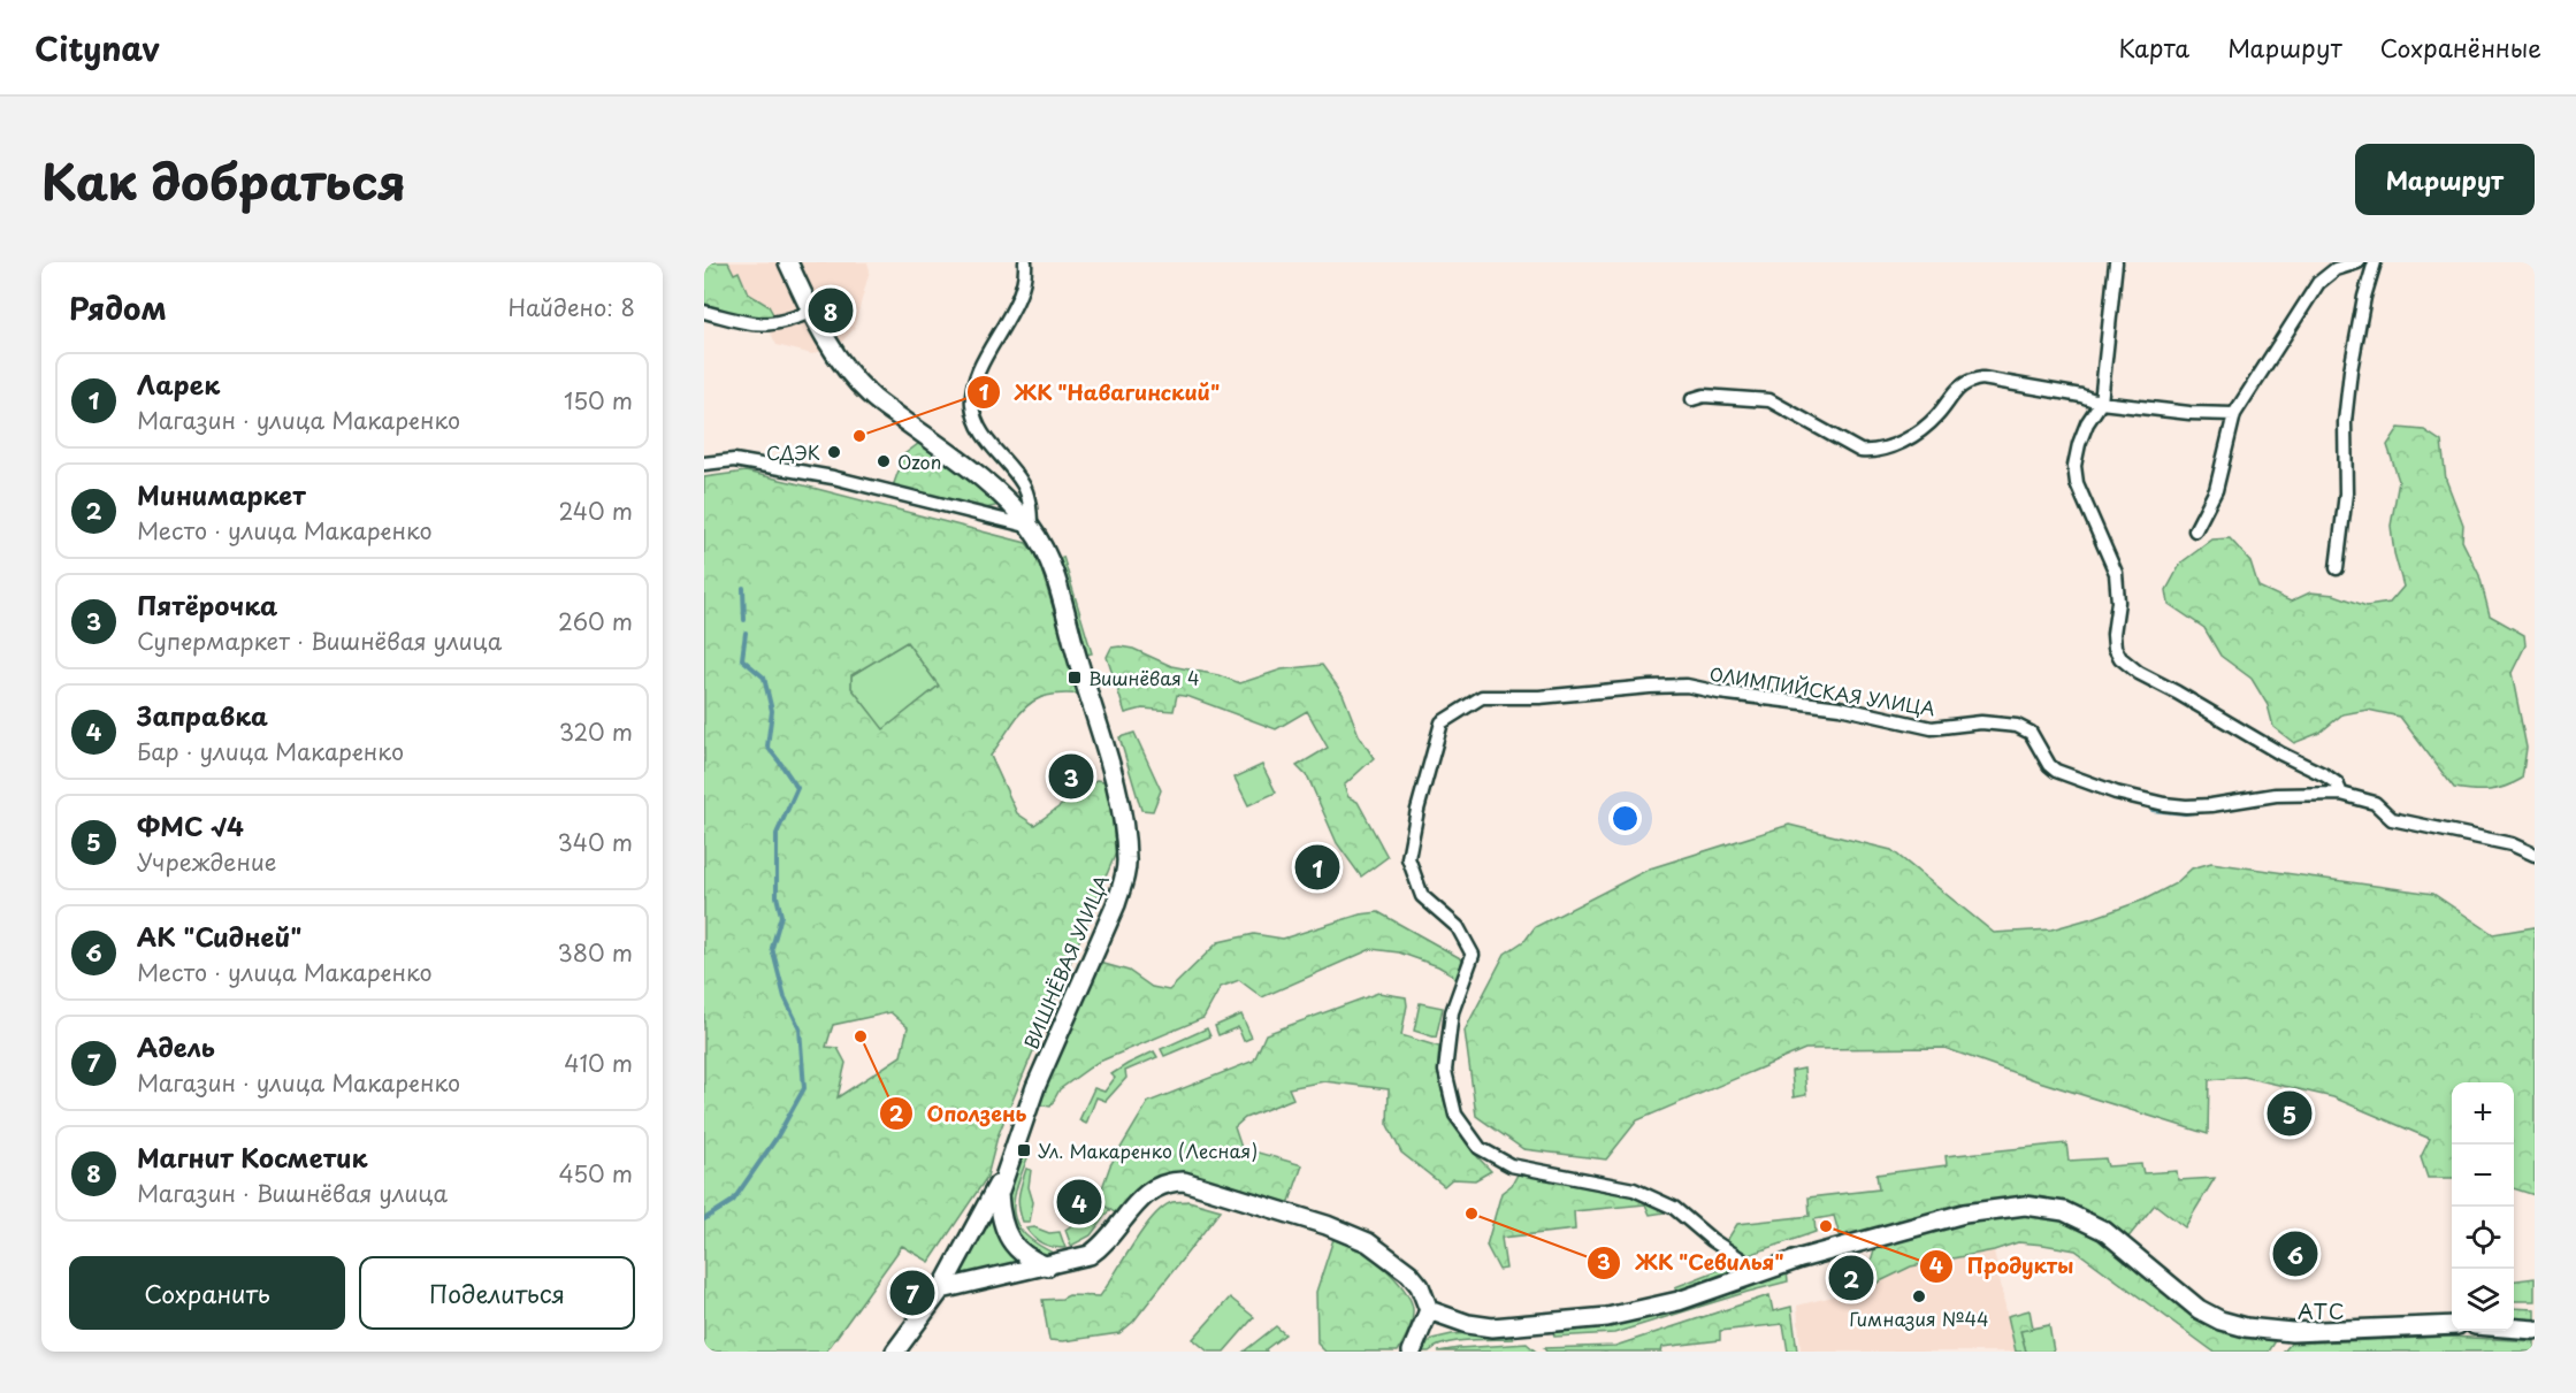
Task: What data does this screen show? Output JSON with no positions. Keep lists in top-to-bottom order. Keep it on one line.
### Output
{"streets":{"street":["ОЛИМПИЙСКАЯ УЛИЦА","ВИШНЁВАЯ УЛИЦА"]},"districts":["АТС"],"places":{"other":["ЖК \"Навагинский\"","СДЭК","Ozon","Оползень","ЖК \"Севилья\"","Продукты","Гимназия №44"],"transit":["Вишнёвая 4","Ул. Макаренко (Лесная)"]},"page":{"header":"Citynav","nav":["Карта","Маршрут","Сохранённые"],"title":"Как добраться","buttons":["Маршрут",["Сохранить","Поделиться"]],"heading":["Рядом","Найдено: 8"],"pins":["8","3","1","5","4","6","2","7"],"list":[{"mark":"1","name":"Ларек","note":"Магазин · улица Макаренко","value":"150 m"},{"mark":"2","name":"Минимаркет","note":"Место · улица Макаренко","value":"240 m"},{"mark":"3","name":"Пятёрочка","note":"Супермаркет · Вишнёвая улица","value":"260 m"},{"mark":"4","name":"Заправка","note":"Бар · улица Макаренко","value":"320 m"},{"mark":"5","name":"ФМС √4","note":"Учреждение","value":"340 m"},{"mark":"6","name":"АК \"Сидней\"","note":"Место · улица Макаренко","value":"380 m"},{"mark":"7","name":"Адель","note":"Магазин · улица Макаренко","value":"410 m"},{"mark":"8","name":"Магнит Косметик","note":"Магазин · Вишнёвая улица","value":"450 m"}],"map_buttons":["+","−"]}}
